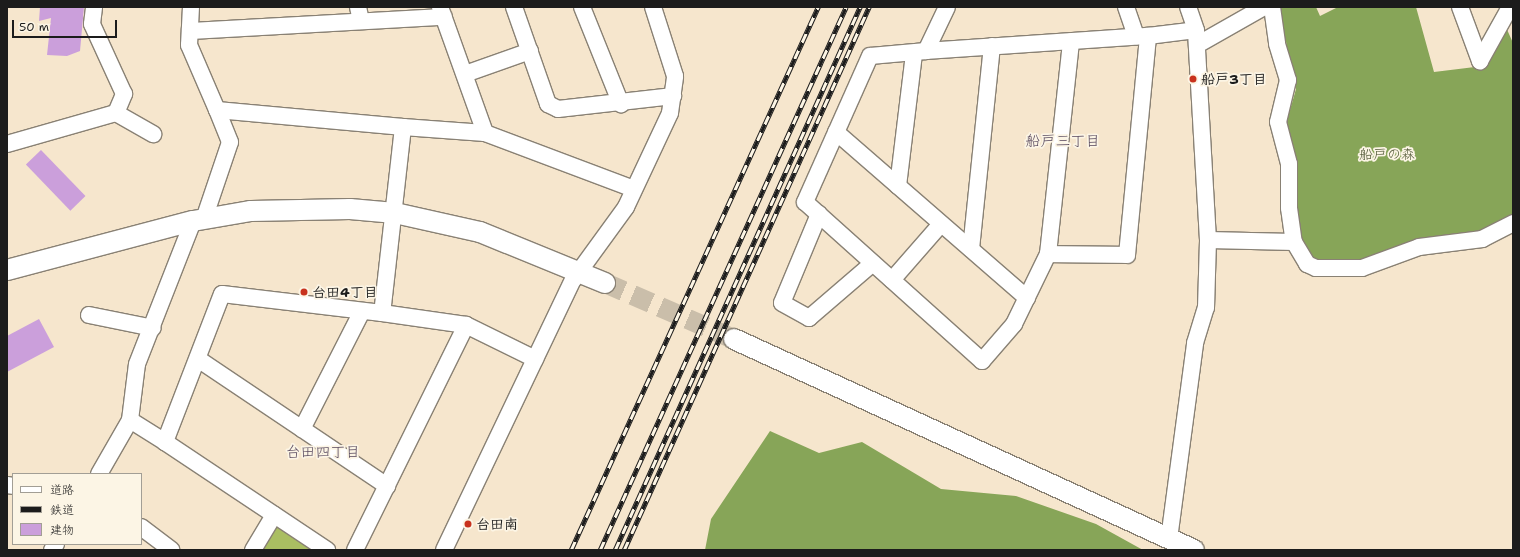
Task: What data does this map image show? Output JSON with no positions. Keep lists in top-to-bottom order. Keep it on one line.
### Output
{"districts":["船戸三丁目","台田四丁目"],"parks":["船戸の森"],"places":["船戸3丁目","台田4丁目","台田南"],"legend":["道路","鉄道","建物"],"scale_bar":"50 m"}
